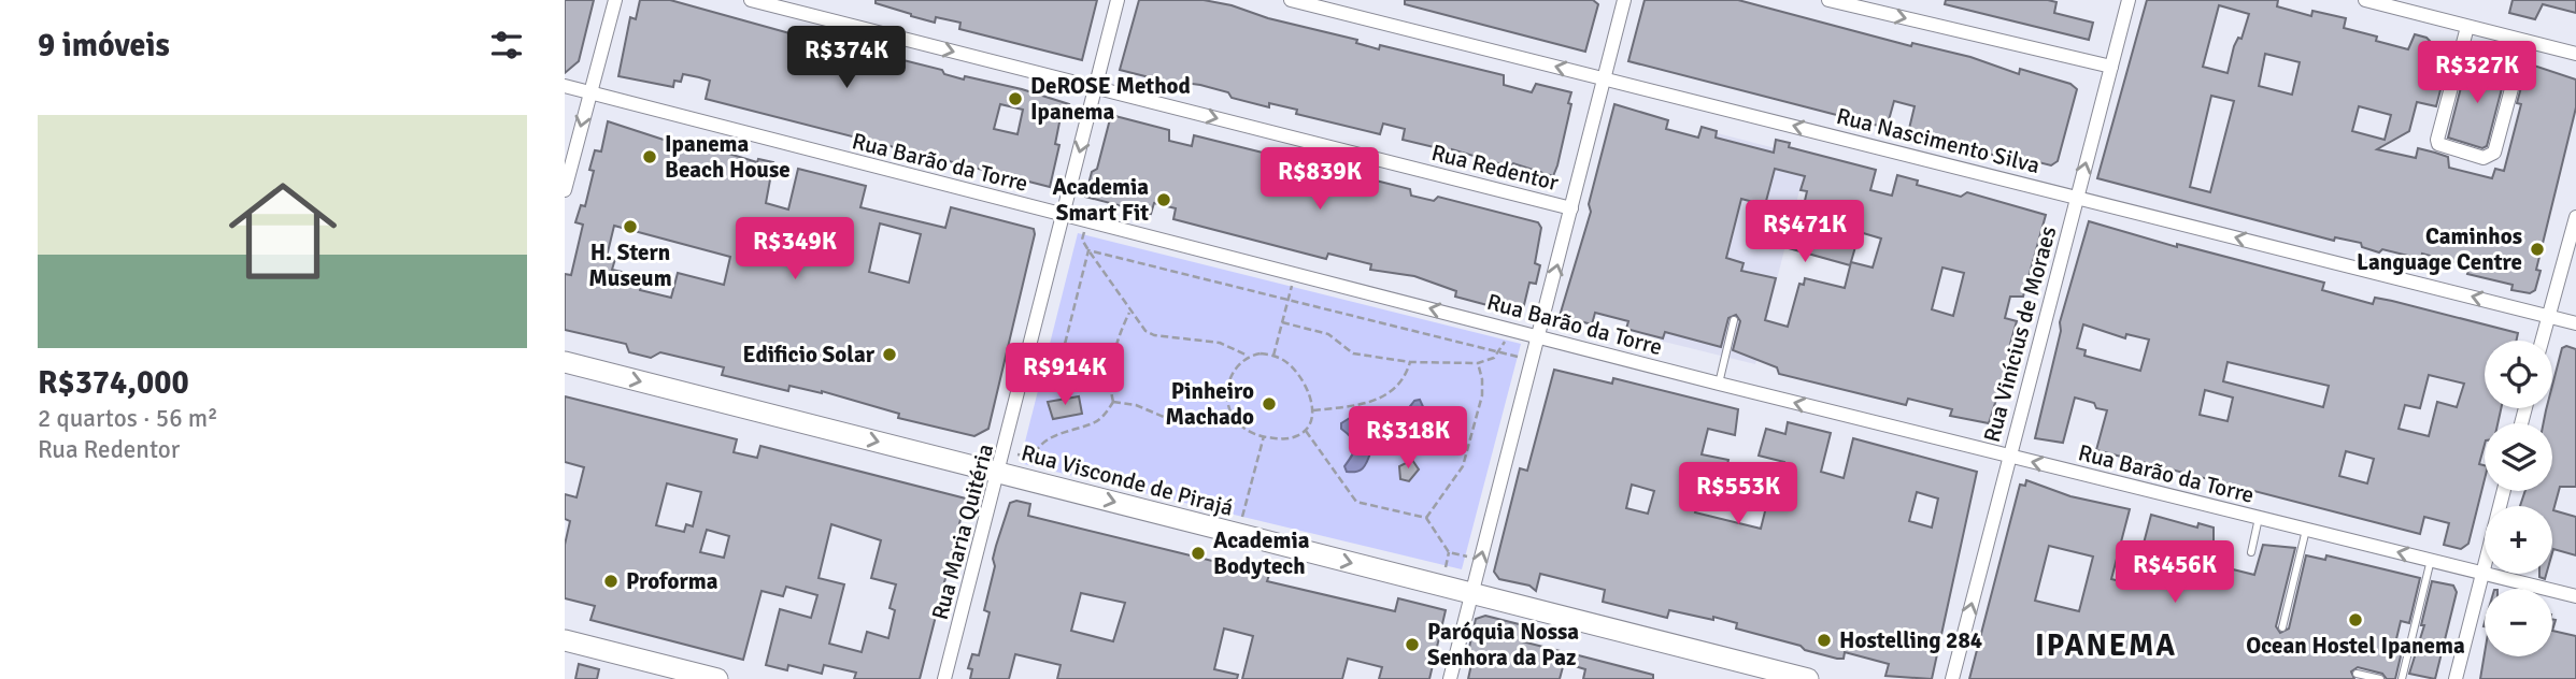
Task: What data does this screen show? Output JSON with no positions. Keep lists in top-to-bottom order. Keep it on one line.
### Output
{"streets":{"main road":["Rua Visconde de Pirajá"],"street":["Rua Nascimento Silva","Rua Barão da Torre","Rua Redentor","Rua Vinícius de Moraes","Rua Maria Quitéria"]},"crossings":[["Rua Nascimento Silva","Rua Vinícius de Moraes"],["Rua Barão da Torre","Rua Vinícius de Moraes"],["Rua Barão da Torre","Rua Maria Quitéria"],["Rua Redentor","Rua Maria Quitéria"],["Rua Visconde de Pirajá","Rua Maria Quitéria"]],"one_way":["Rua Nascimento Silva","Rua Barão da Torre","Rua Redentor","Rua Vinícius de Moraes","Rua Visconde de Pirajá"],"districts":["IPANEMA"],"places":["DeROSE Method Ipanema","Ipanema Beach House","Academia Smart Fit","H. Stern Museum","Caminhos Language Centre","Edificio Solar","Pinheiro Machado","Academia Bodytech","Proforma","Ocean Hostel Ipanema","Hostelling 284","Paróquia Nossa Senhora da Paz"],"page":{"heading":"9 imóveis","price":["R$374K","R$327K","R$839K","R$471K","R$349K","R$914K","R$318K","R$553K","R$456K"],"list":[{"name":"R$374,000","note":"2 quartos · 56 m² · Rua Redentor"}],"map_buttons":["+","−"]}}
